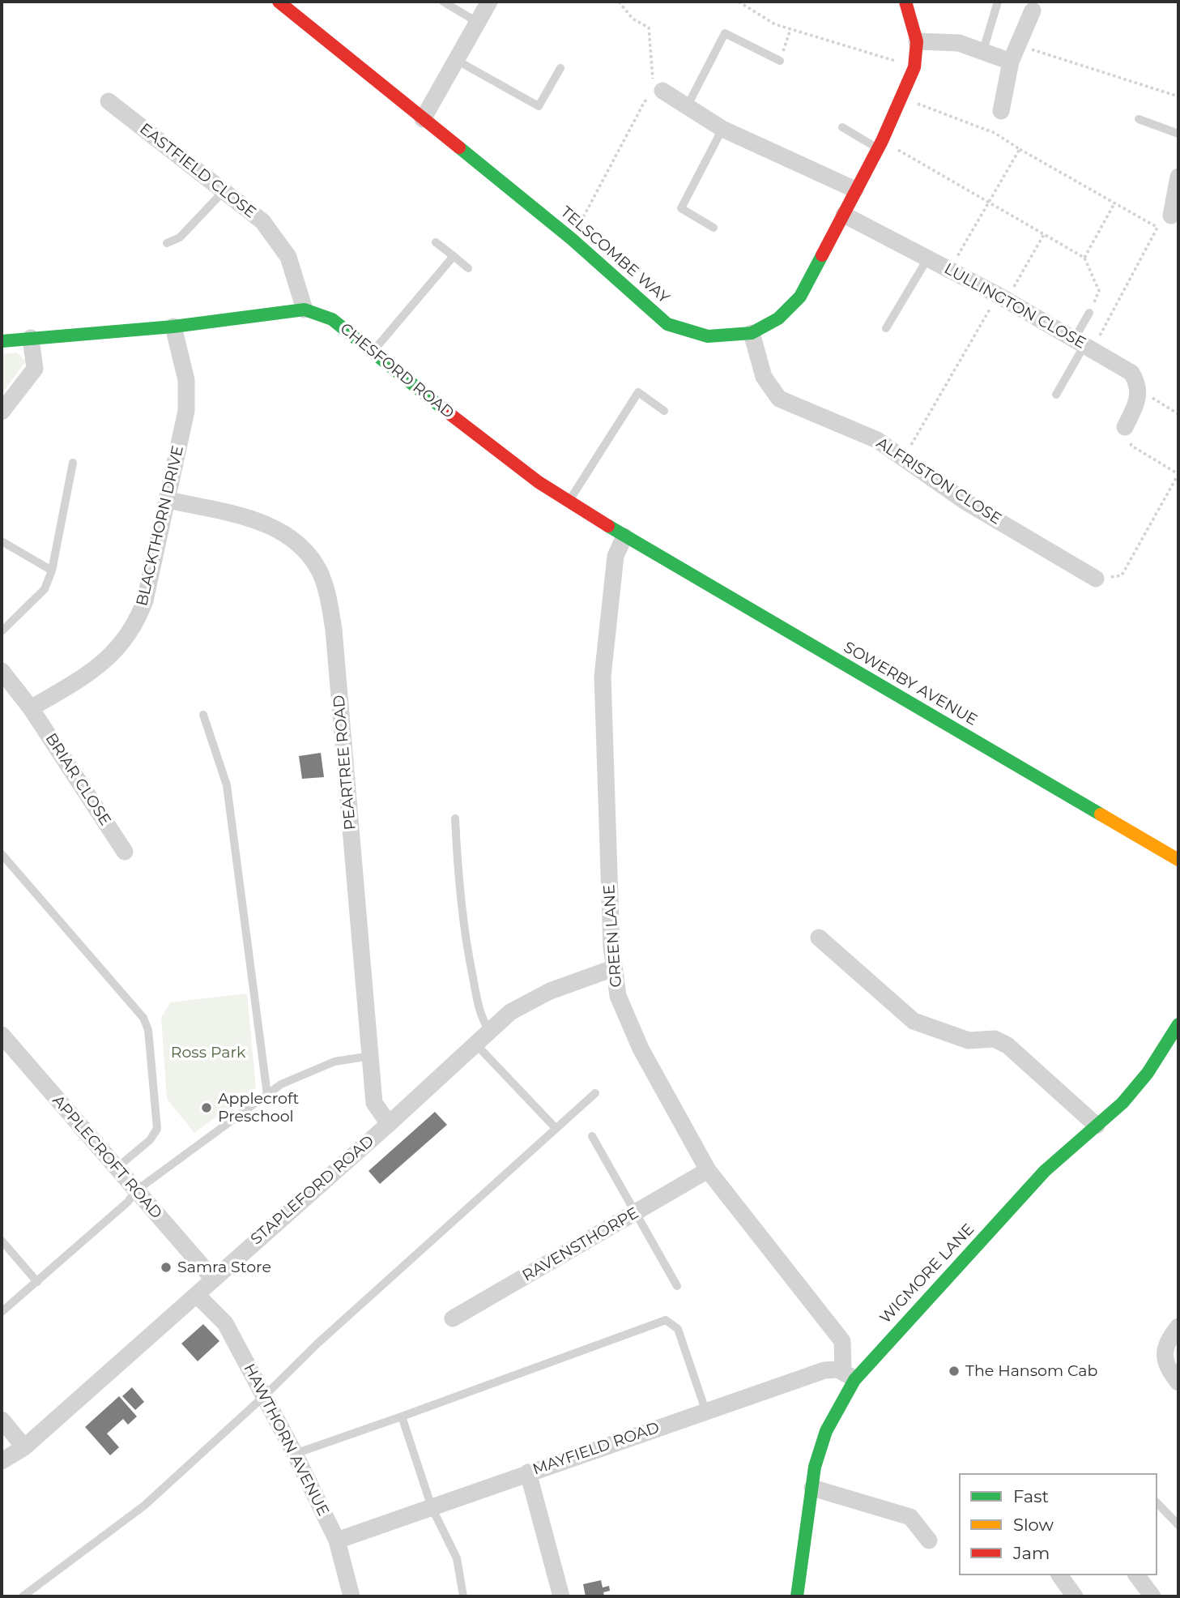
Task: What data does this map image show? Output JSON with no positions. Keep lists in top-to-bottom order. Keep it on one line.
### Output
{"streets":{"street":["EASTFIELD CLOSE","TELSCOMBE WAY","LULLINGTON CLOSE","CHESFORD ROAD","ALFRISTON CLOSE","BLACKTHORN DRIVE","SOWERBY AVENUE","PEARTREE ROAD","BRIAR CLOSE","GREEN LANE","APPLECROFT ROAD","STAPLEFORD ROAD","RAVENSTHORPE","WIGMORE LANE","HAWTHORN AVENUE","MAYFIELD ROAD"]},"crossings":[["EASTFIELD CLOSE","CHESFORD ROAD"],["TELSCOMBE WAY","LULLINGTON CLOSE"],["TELSCOMBE WAY","ALFRISTON CLOSE"],["CHESFORD ROAD","BLACKTHORN DRIVE"],["CHESFORD ROAD","SOWERBY AVENUE"],["CHESFORD ROAD","GREEN LANE"],["BLACKTHORN DRIVE","PEARTREE ROAD"],["BLACKTHORN DRIVE","BRIAR CLOSE"],["SOWERBY AVENUE","GREEN LANE"],["PEARTREE ROAD","STAPLEFORD ROAD"],["GREEN LANE","STAPLEFORD ROAD"],["GREEN LANE","RAVENSTHORPE"],["GREEN LANE","WIGMORE LANE"],["GREEN LANE","MAYFIELD ROAD"],["APPLECROFT ROAD","STAPLEFORD ROAD"],["STAPLEFORD ROAD","HAWTHORN AVENUE"],["WIGMORE LANE","MAYFIELD ROAD"],["HAWTHORN AVENUE","MAYFIELD ROAD"]],"parks":["Ross Park"],"places":["Applecroft Preschool","Samra Store","The Hansom Cab"],"legend":["Fast","Slow","Jam"]}
